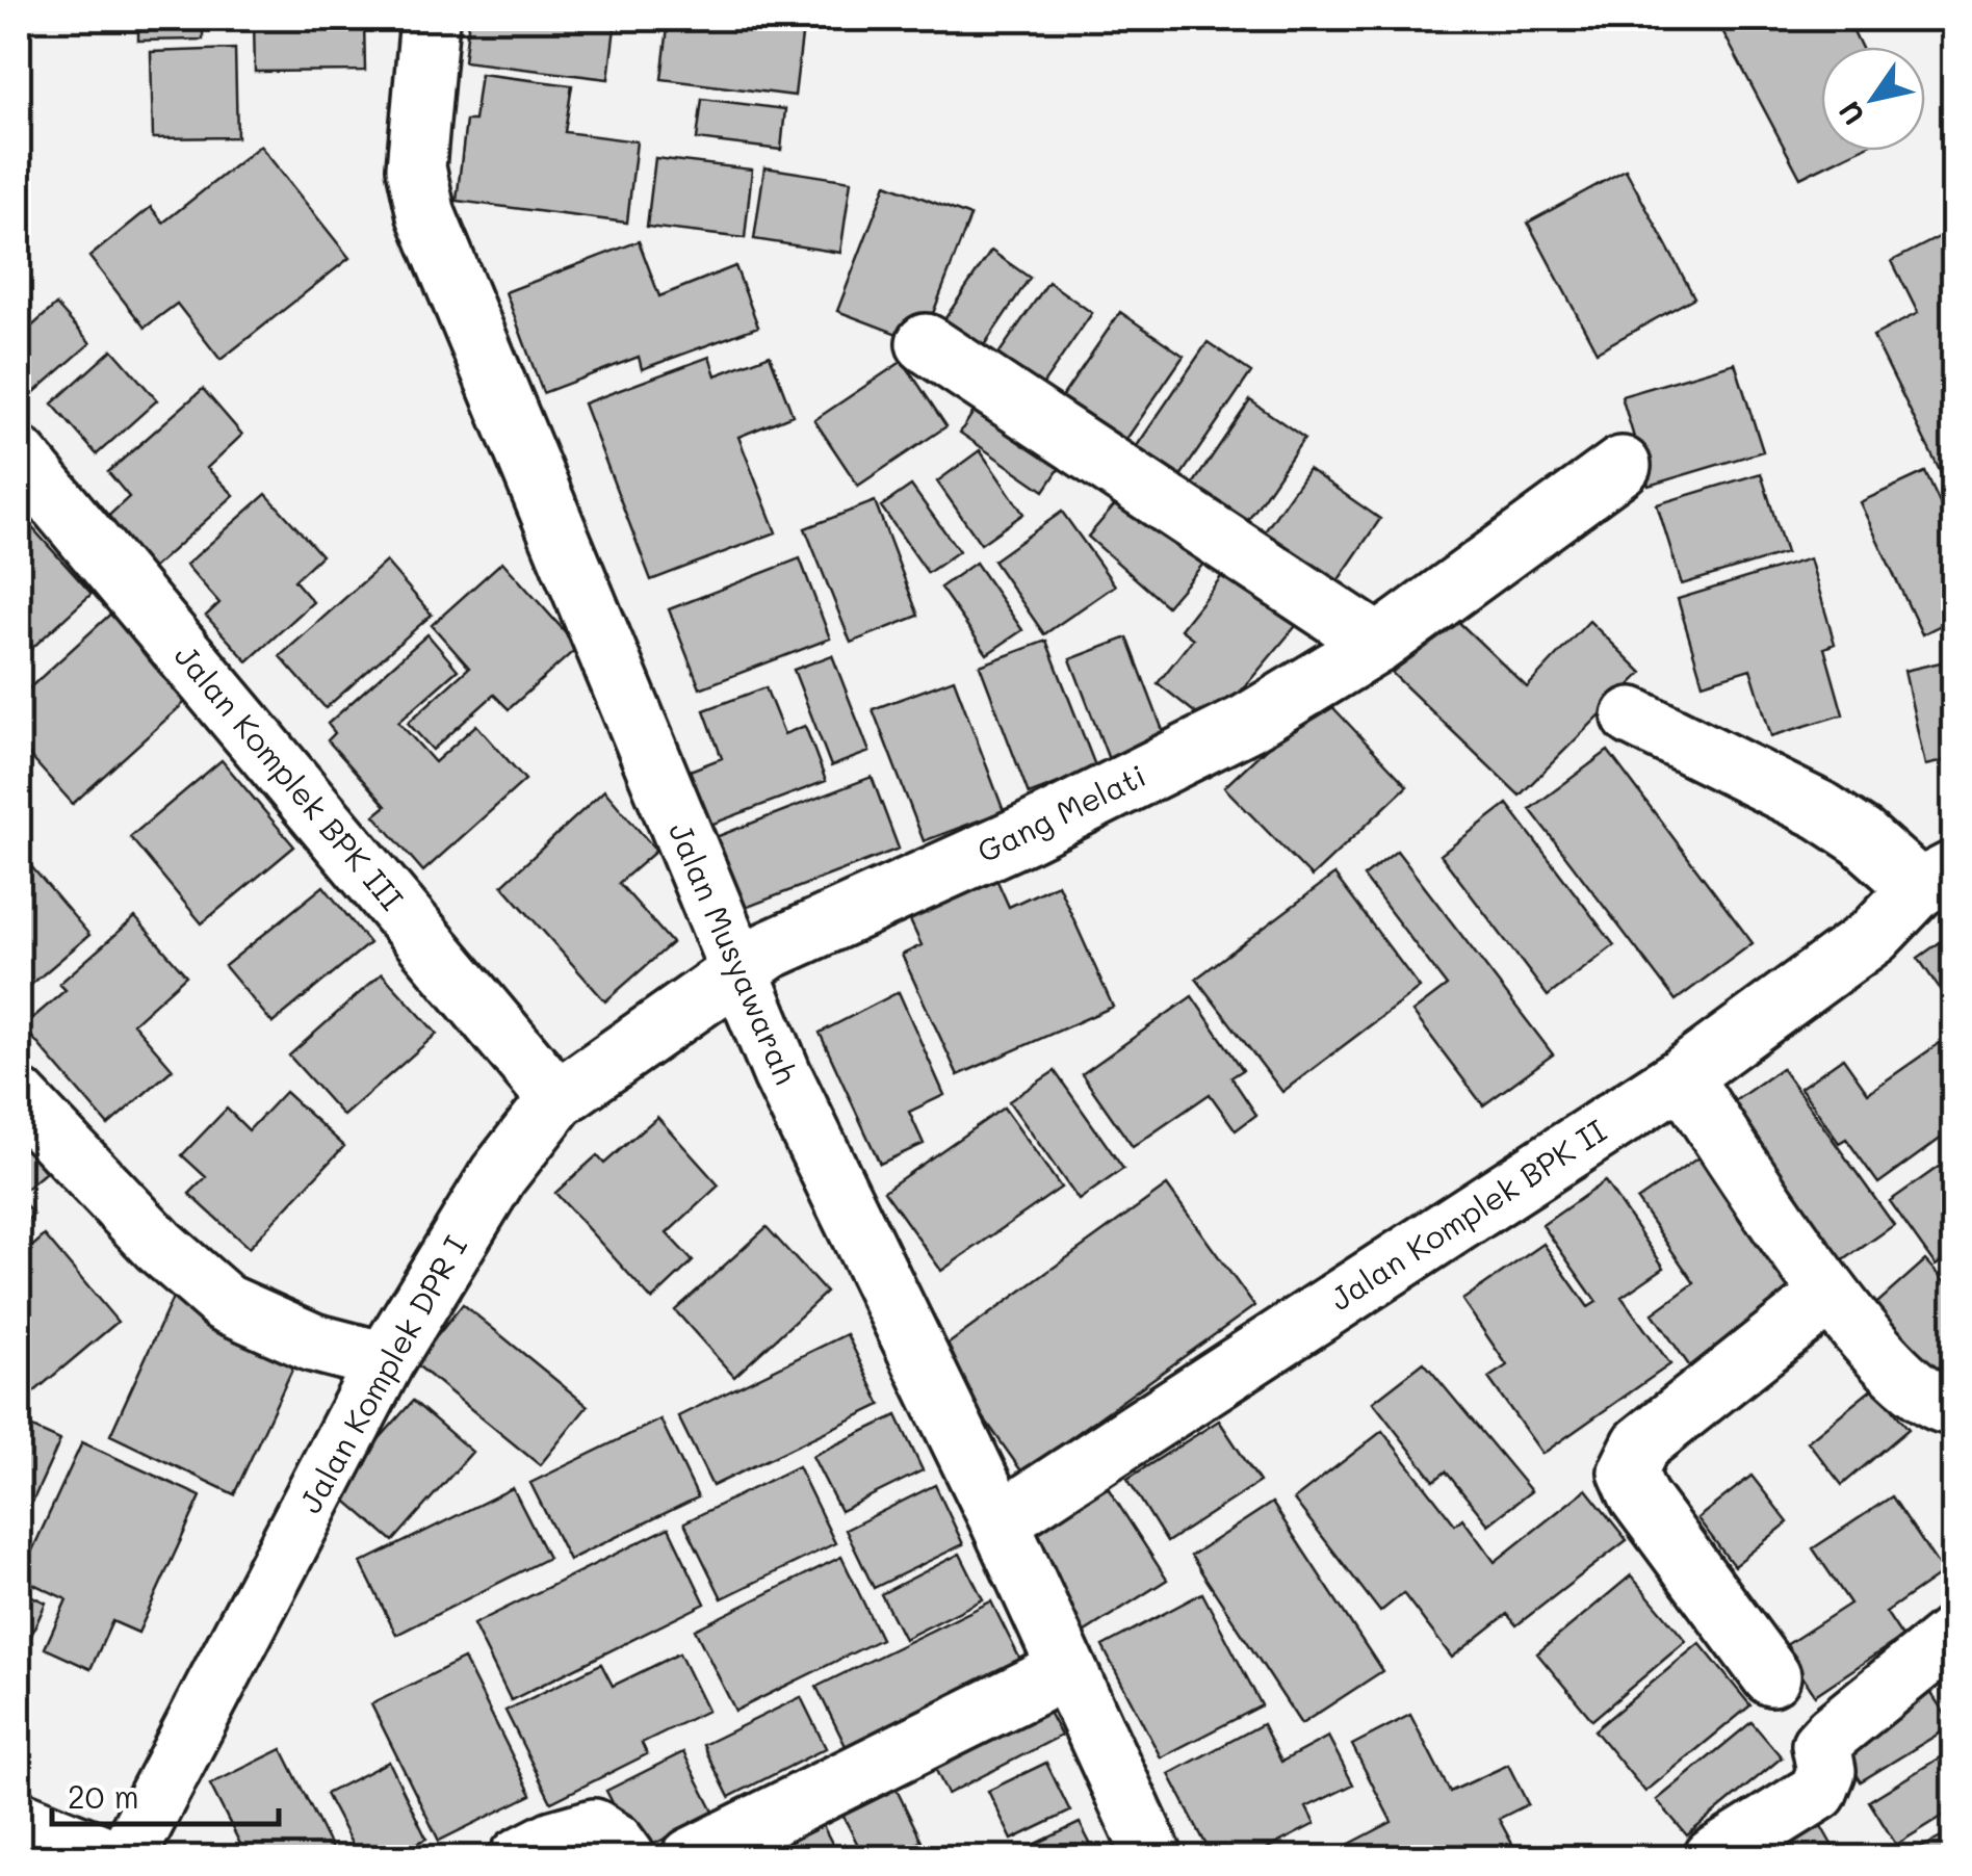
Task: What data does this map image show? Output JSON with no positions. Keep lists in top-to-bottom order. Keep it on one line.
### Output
{"streets":{"street":["Jalan Komplek BPK III","Gang Melati","Jalan Musyawarah","Jalan Komplek BPK II","Jalan Komplek DPR I"]},"crossings":[["Jalan Komplek BPK III","Jalan Komplek DPR I"],["Gang Melati","Jalan Musyawarah"],["Gang Melati","Jalan Komplek DPR I"],["Jalan Musyawarah","Jalan Komplek BPK II"],["Jalan Musyawarah","Jalan Komplek DPR I"]],"scale_bar":"20 m","north":"bottom left"}
